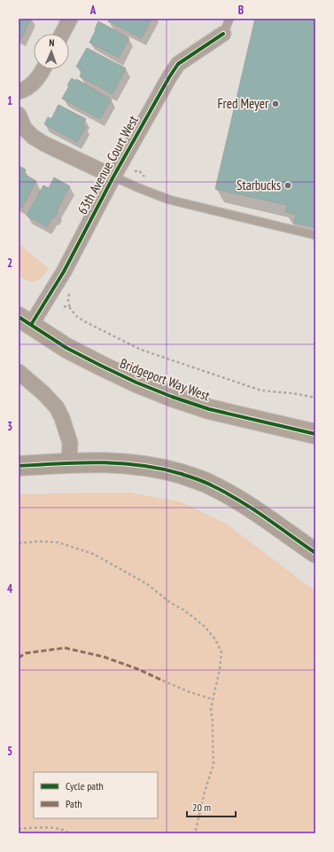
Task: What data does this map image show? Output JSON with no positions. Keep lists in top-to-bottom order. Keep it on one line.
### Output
{"streets":{"main road":["Bridgeport Way West"],"street":["63th Avenue Court West"]},"crossings":[["63th Avenue Court West","Bridgeport Way West"]],"places":["Fred Meyer","Starbucks"],"legend":["Cycle path","Path"],"scale_bar":"20 m","north":"top","grid":{"columns":["A","B"],"rows":["1","2","3","4","5"]}}
